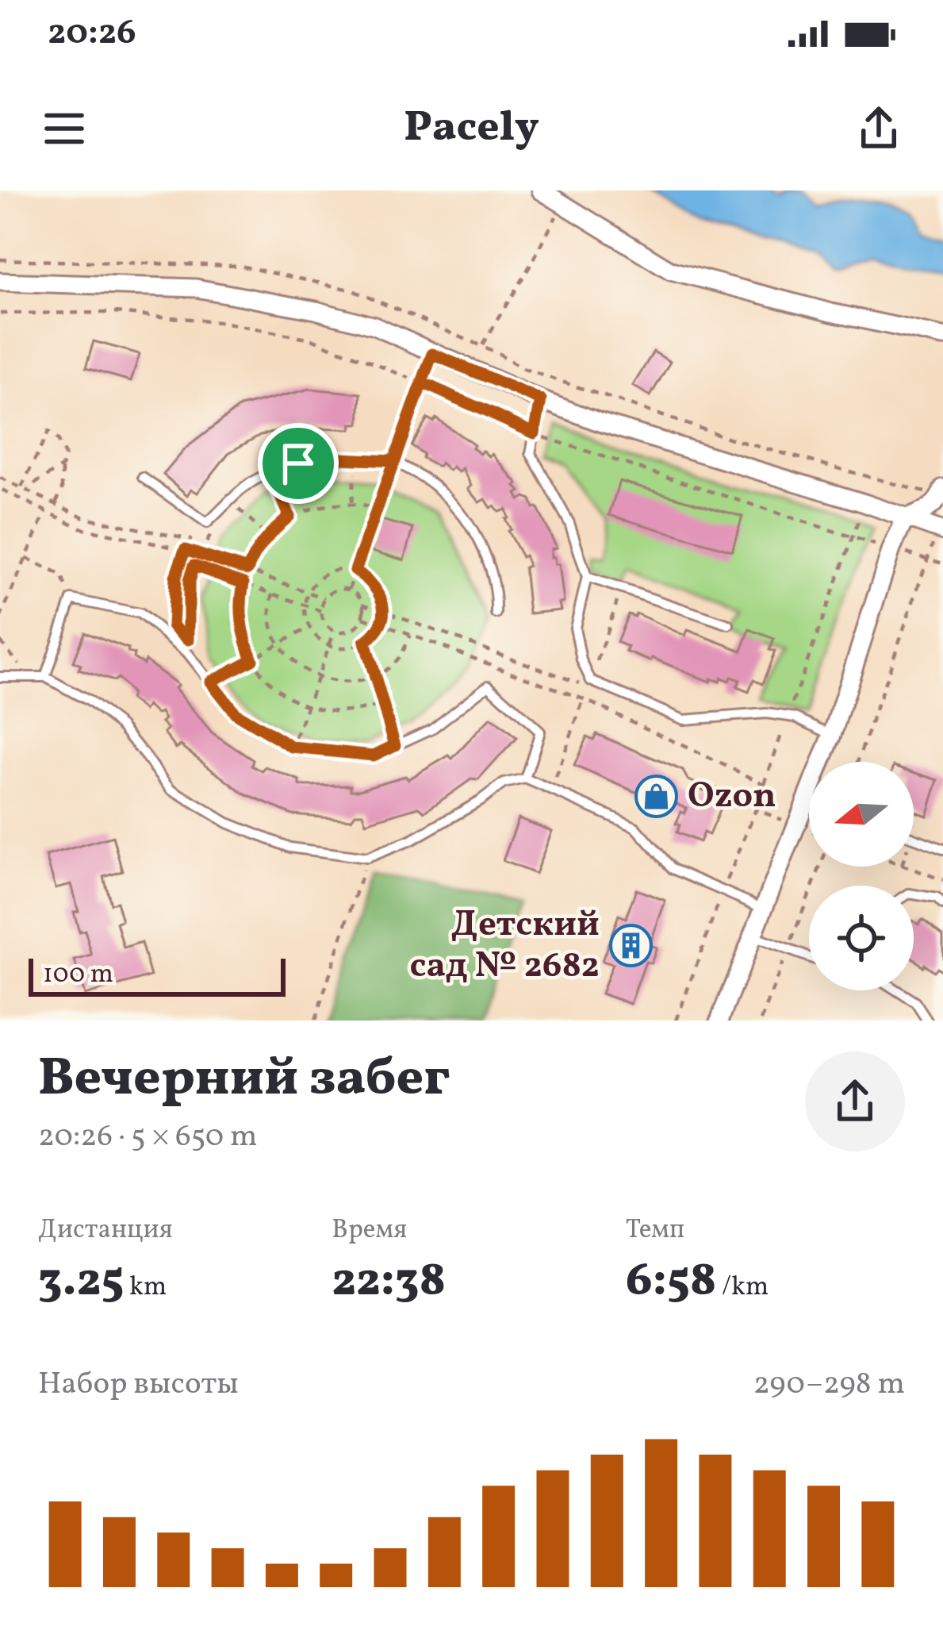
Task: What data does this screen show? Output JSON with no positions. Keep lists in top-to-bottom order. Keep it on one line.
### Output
{"places":{"shop":["Ozon"],"building":["Детский сад № 2682"]},"scale_bar":"100 m","north":"left","page":{"status":"20:26","header":"Pacely","scale":"100 m","heading":["Вечерний забег","20:26 · 5 × 650 m"],"stats":[["Дистанция","3.25 km"],["Время","22:38"],["Темп","6:58 /km"]],"chart":["Набор высоты","290–298 m"]}}
